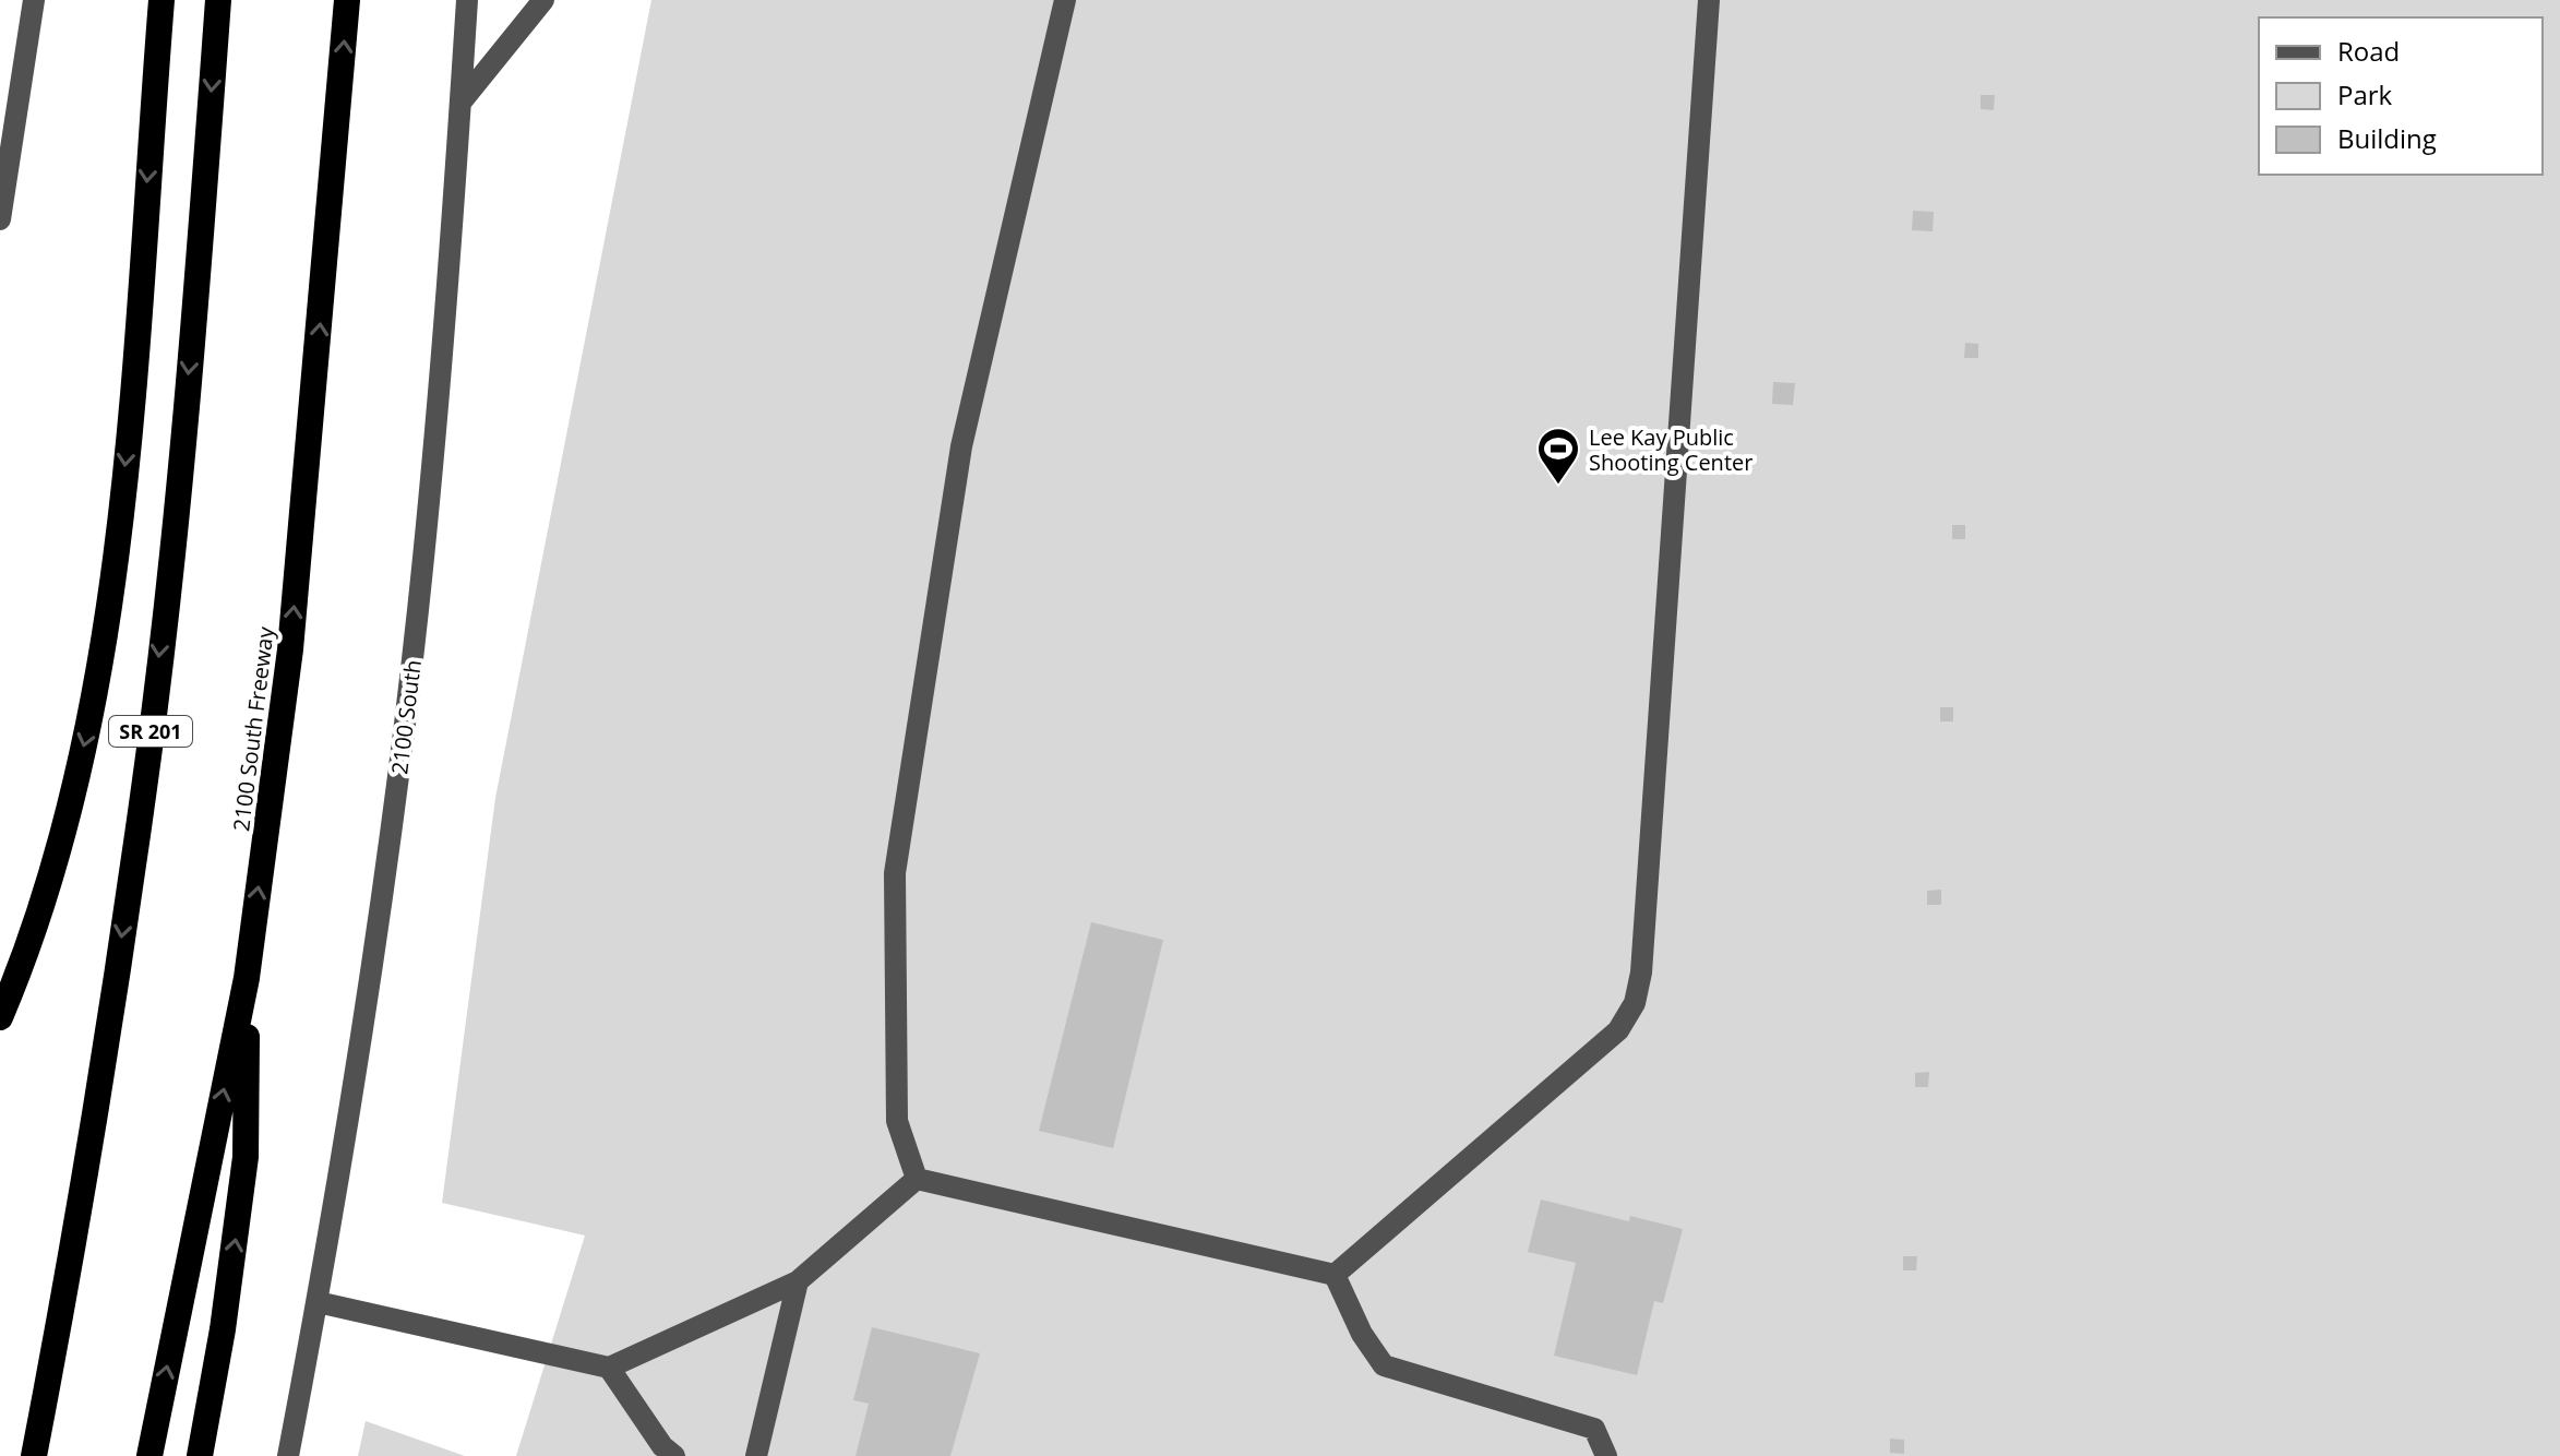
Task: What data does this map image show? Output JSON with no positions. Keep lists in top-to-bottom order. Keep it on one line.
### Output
{"streets":{"highway":["2100 South Freeway","SR 201"],"street":["2100 South"]},"places":{"sports":["Lee Kay Public Shooting Center"]},"legend":["Road","Park","Building"]}
